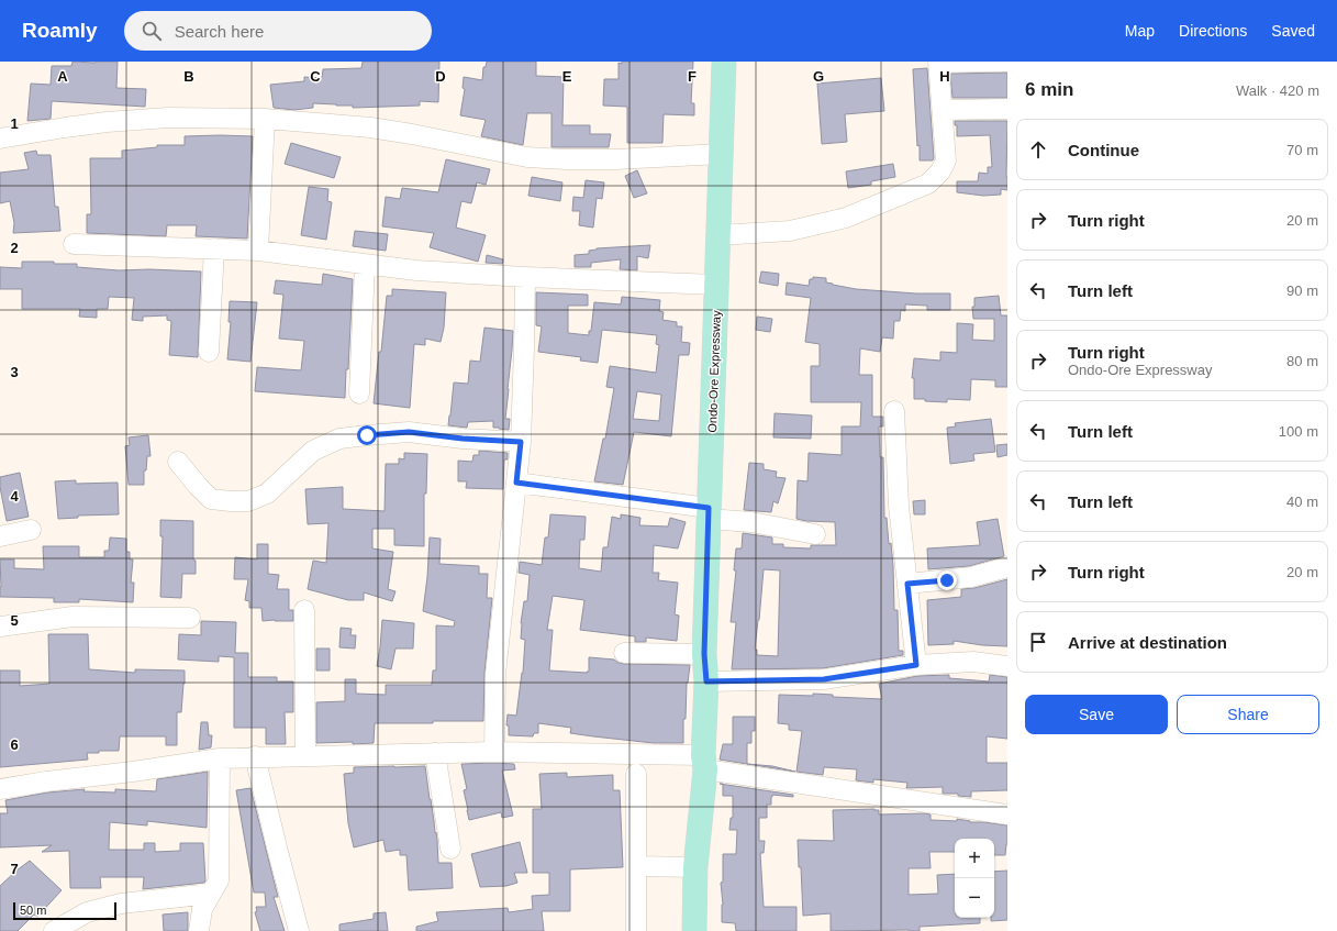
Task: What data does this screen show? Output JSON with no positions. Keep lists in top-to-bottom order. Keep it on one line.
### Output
{"streets":{"main road":["Ondo-Ore Expressway"]},"scale_bar":"50 m","page":{"header":"Roamly","search":"Search here","nav":["Map","Directions","Saved"],"heading":["6 min","Walk · 420 m"],"list":[["Continue","70 m"],["Turn right","20 m"],["Turn left","90 m"],["Turn right","Ondo-Ore Expressway","80 m"],["Turn left","100 m"],["Turn left","40 m"],["Turn right","20 m"],"Arrive at destination"],"buttons":["Save","Share"],"map_buttons":["+","−"],"scale":"50 m"},"grid":{"columns":["A","B","C","D","E","F","G","H"],"rows":["1","2","3","4","5","6","7"]}}
